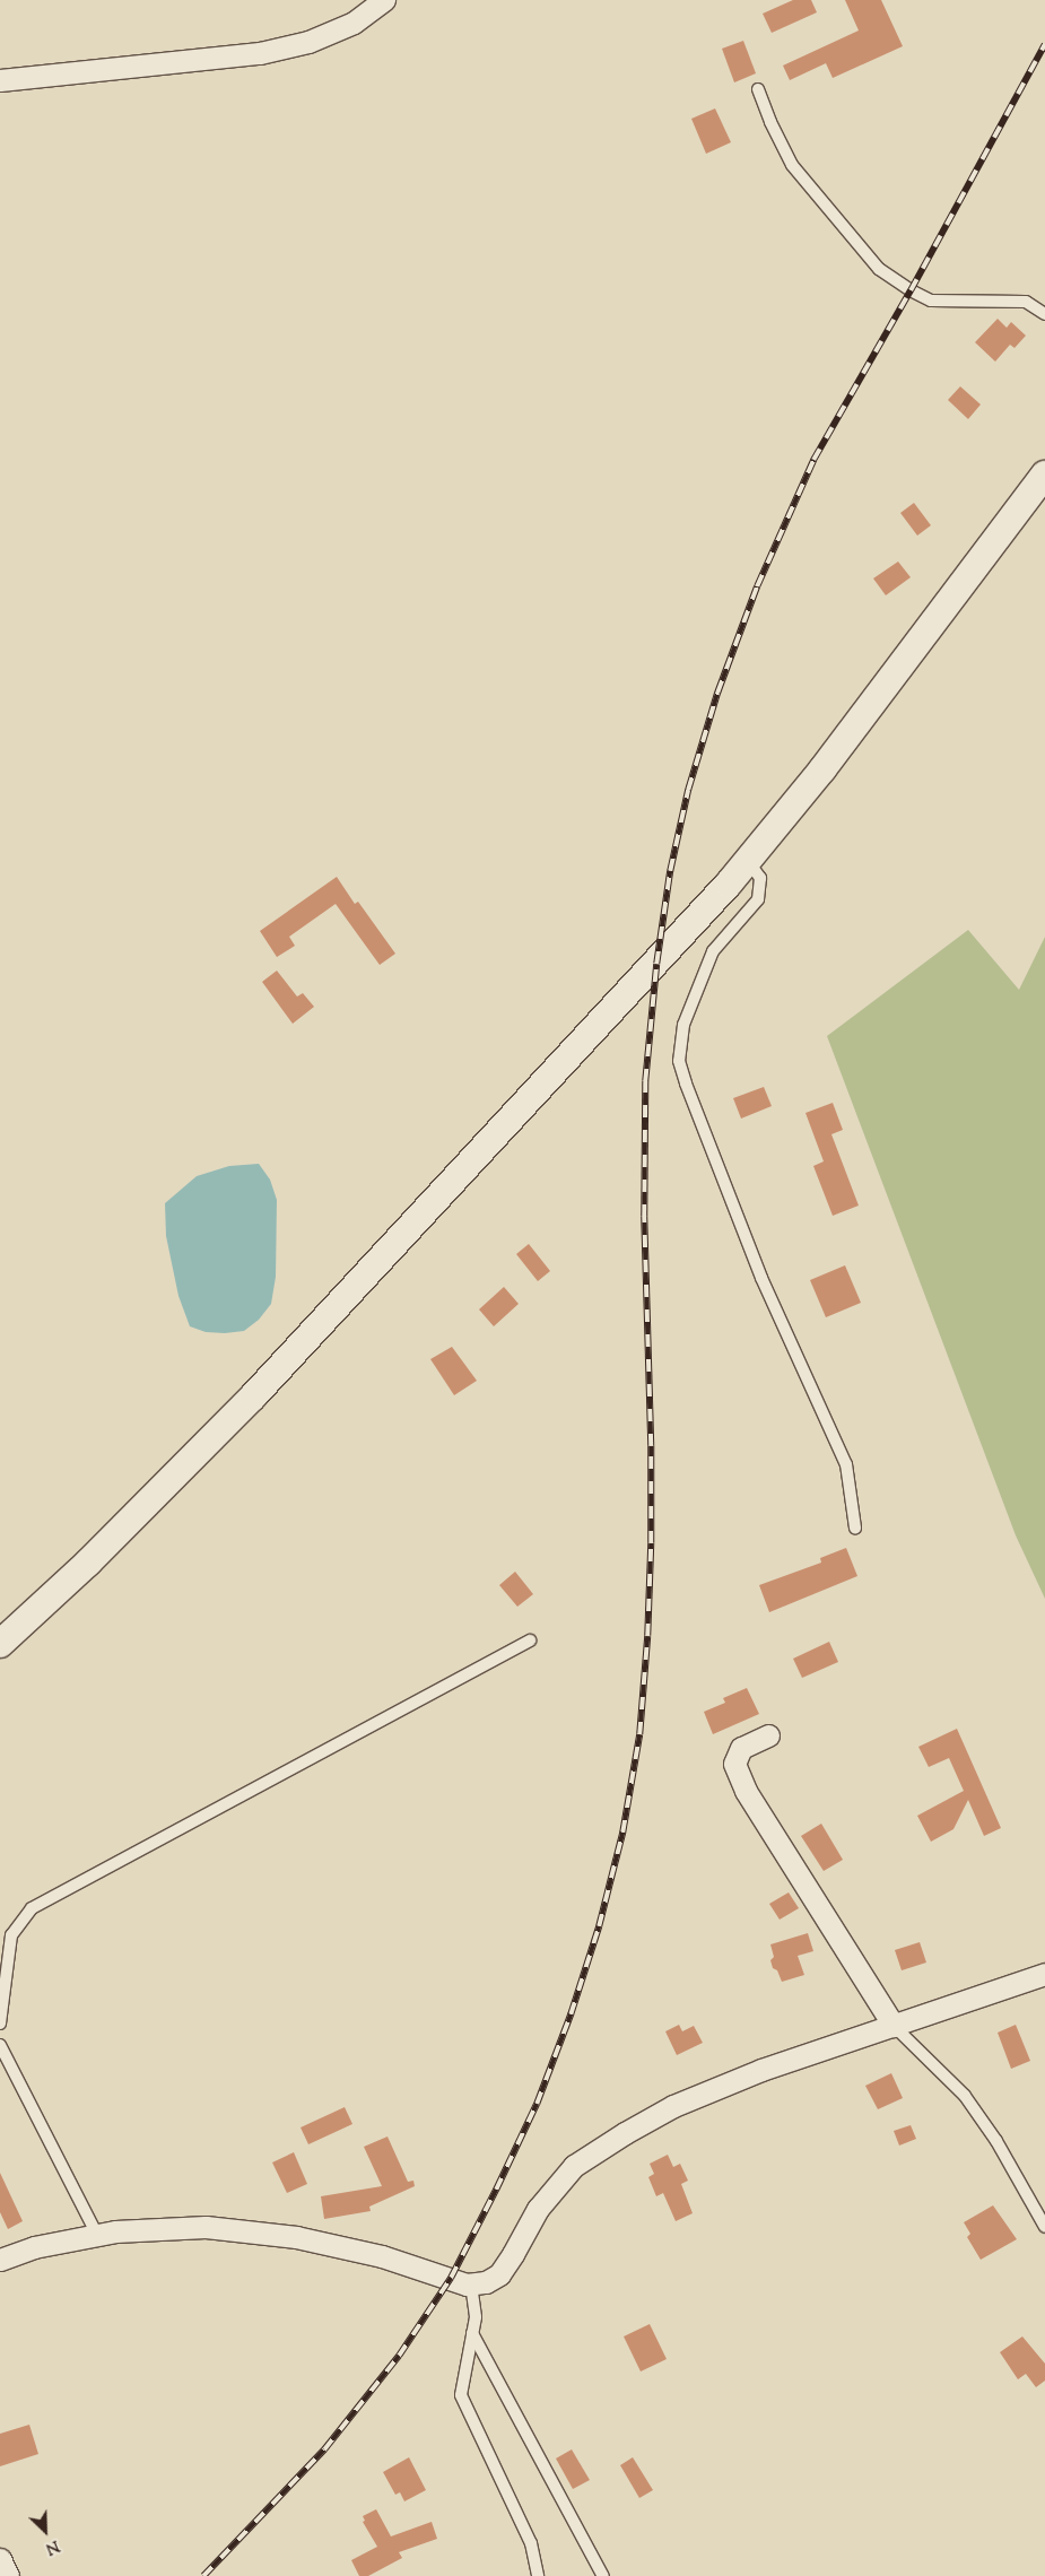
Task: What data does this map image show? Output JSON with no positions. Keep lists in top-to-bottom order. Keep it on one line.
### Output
{"north":"bottom right"}
